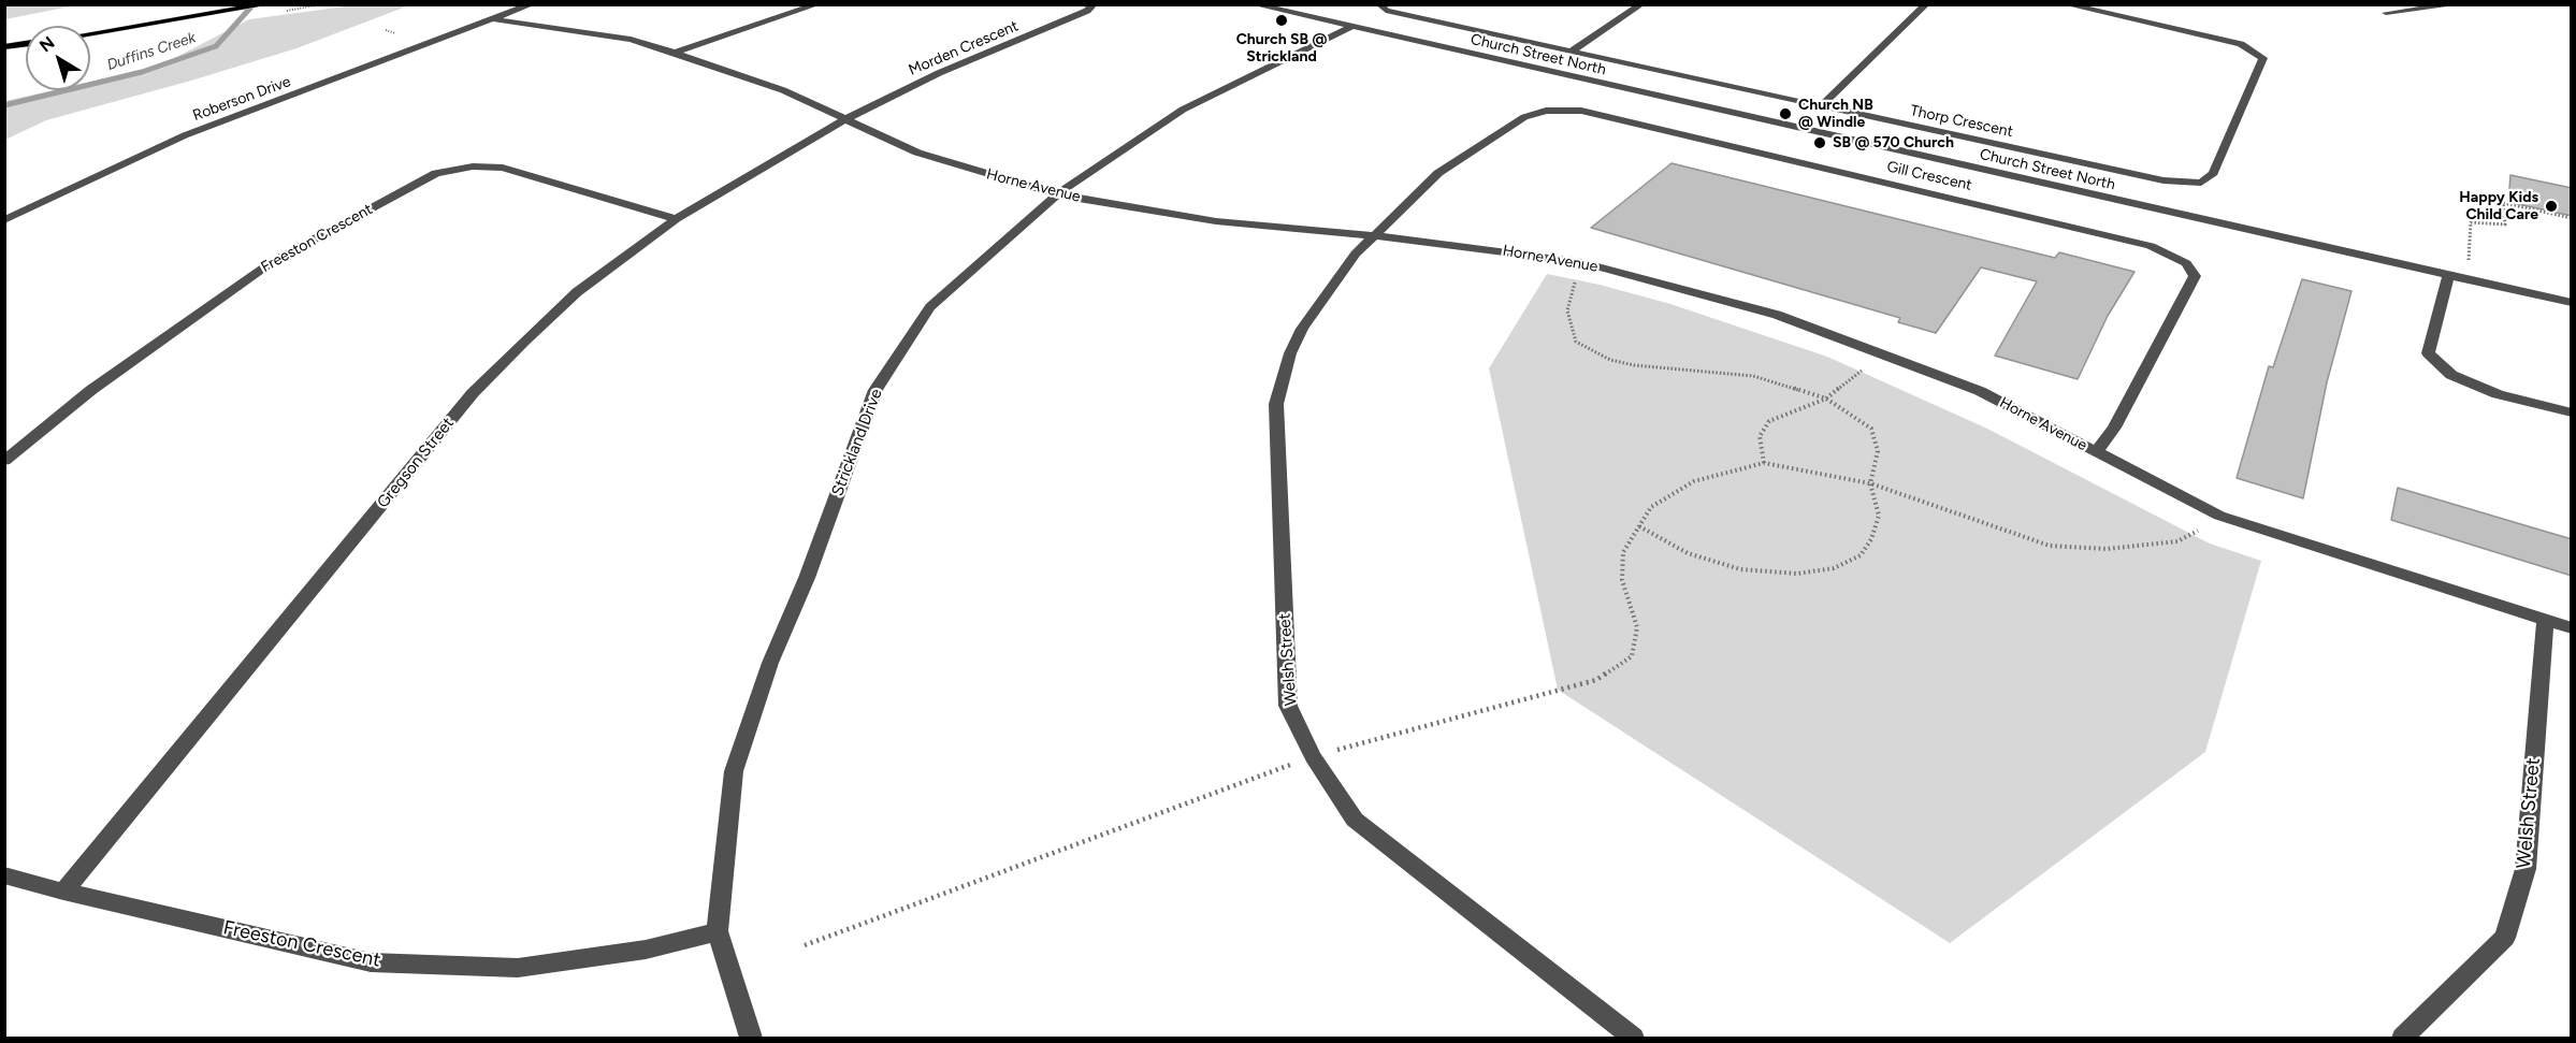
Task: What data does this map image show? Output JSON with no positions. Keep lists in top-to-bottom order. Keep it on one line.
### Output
{"streets":{"street":["Morden Crescent","Church Street North","Roberson Drive","Thorp Crescent","Gill Crescent","Horne Avenue","Freeston Crescent","Strickland Drive","Gregson Street","Welsh Street"]},"crossings":[["Morden Crescent","Horne Avenue"],["Morden Crescent","Gregson Street"],["Church Street North","Strickland Drive"],["Roberson Drive","Horne Avenue"],["Gill Crescent","Horne Avenue"],["Gill Crescent","Welsh Street"],["Horne Avenue","Strickland Drive"],["Horne Avenue","Gregson Street"],["Horne Avenue","Welsh Street"],["Freeston Crescent","Strickland Drive"],["Freeston Crescent","Gregson Street"]],"water":["Duffins Creek"],"places":["Church SB @ Strickland","Church NB @ Windle","SB @ 570 Church","Happy Kids Child Care"],"north":"top left"}
